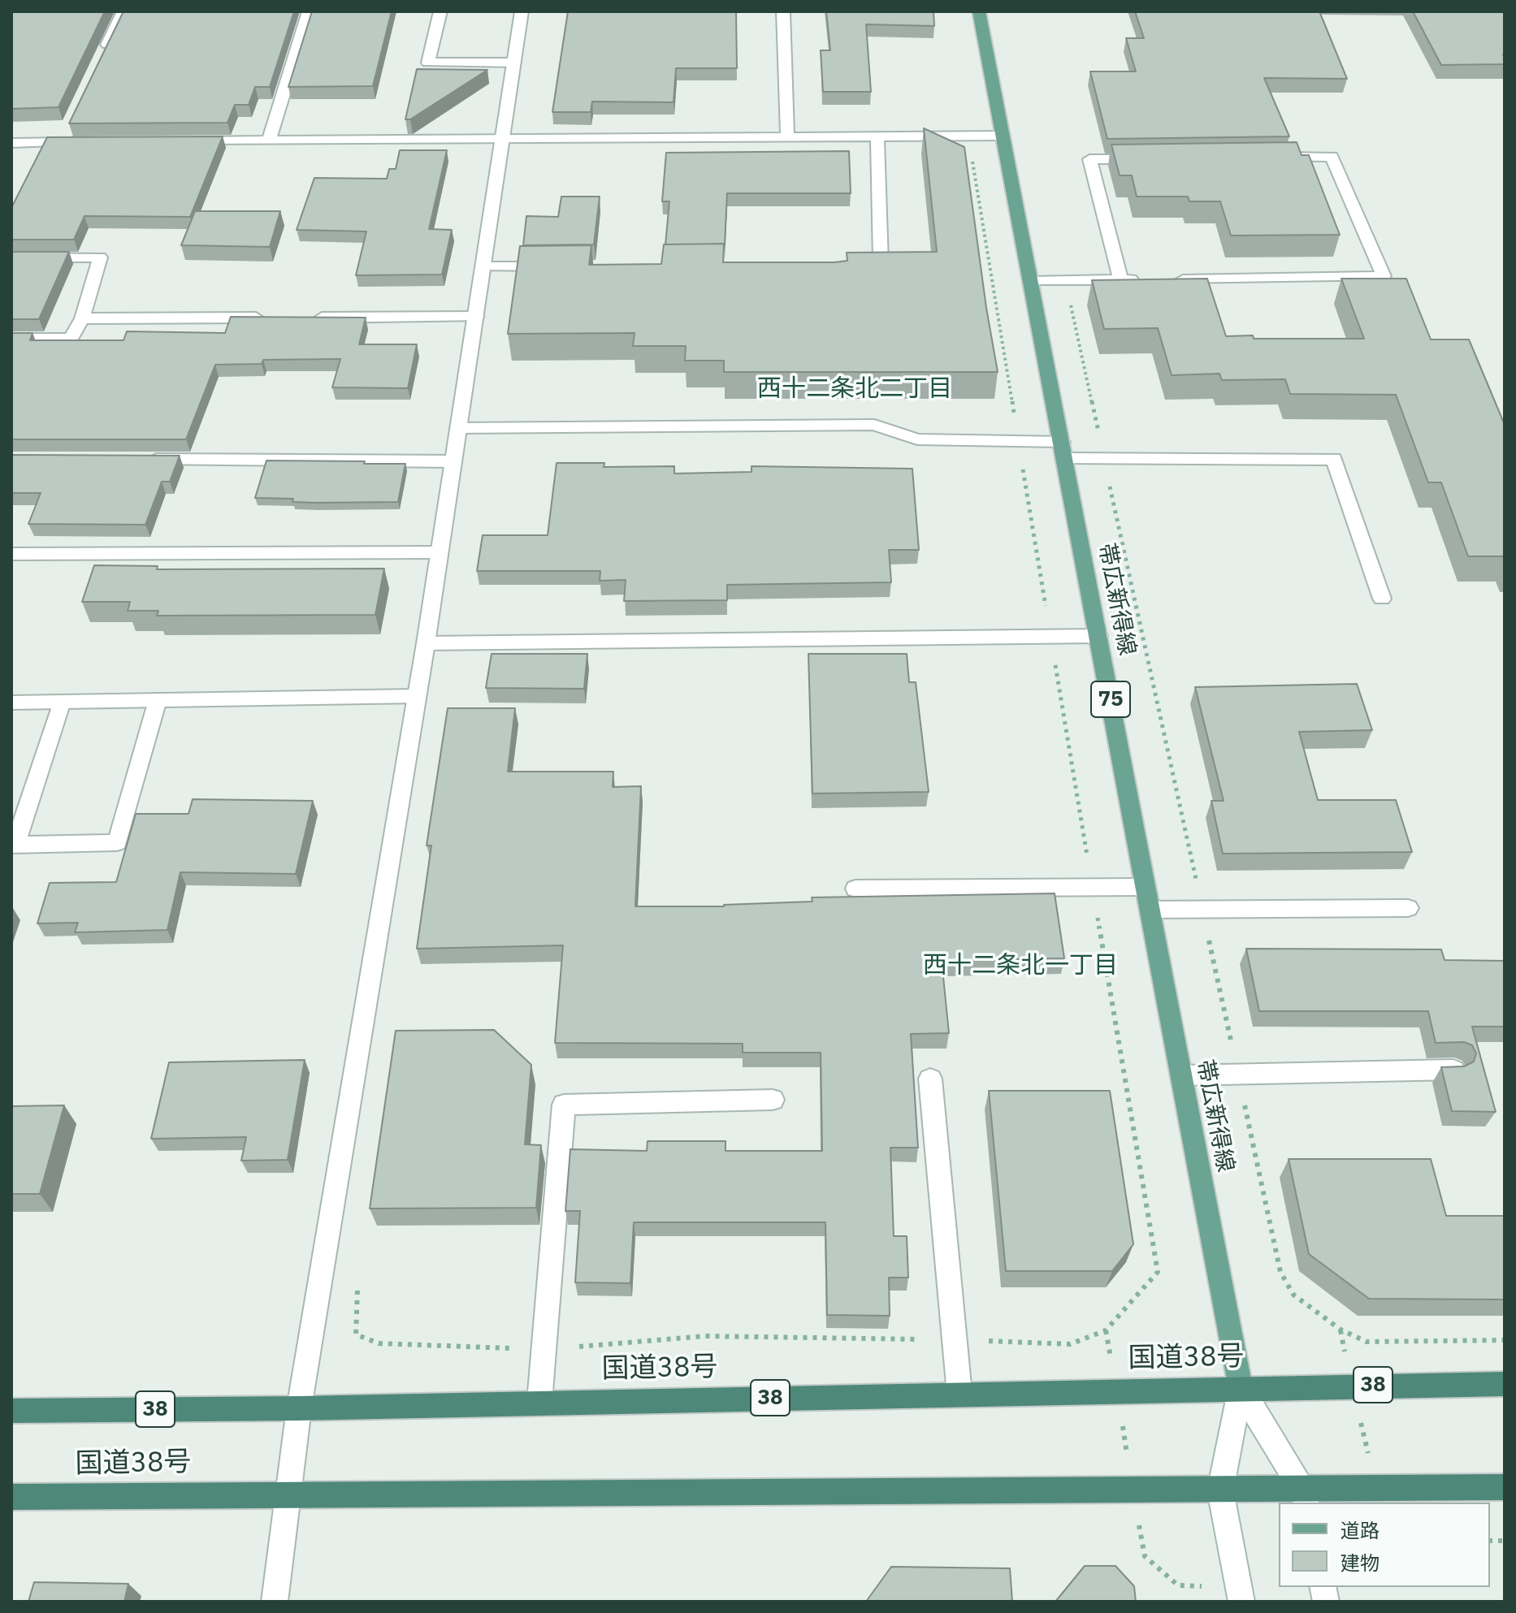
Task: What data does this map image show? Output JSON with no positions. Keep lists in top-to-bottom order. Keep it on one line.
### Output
{"streets":{"highway":["国道38号","38"],"main road":["帯広新得線","75"]},"crossings":[["帯広新得線","国道38号"]],"districts":["西十二条北二丁目","西十二条北一丁目"],"legend":["道路","建物"]}
